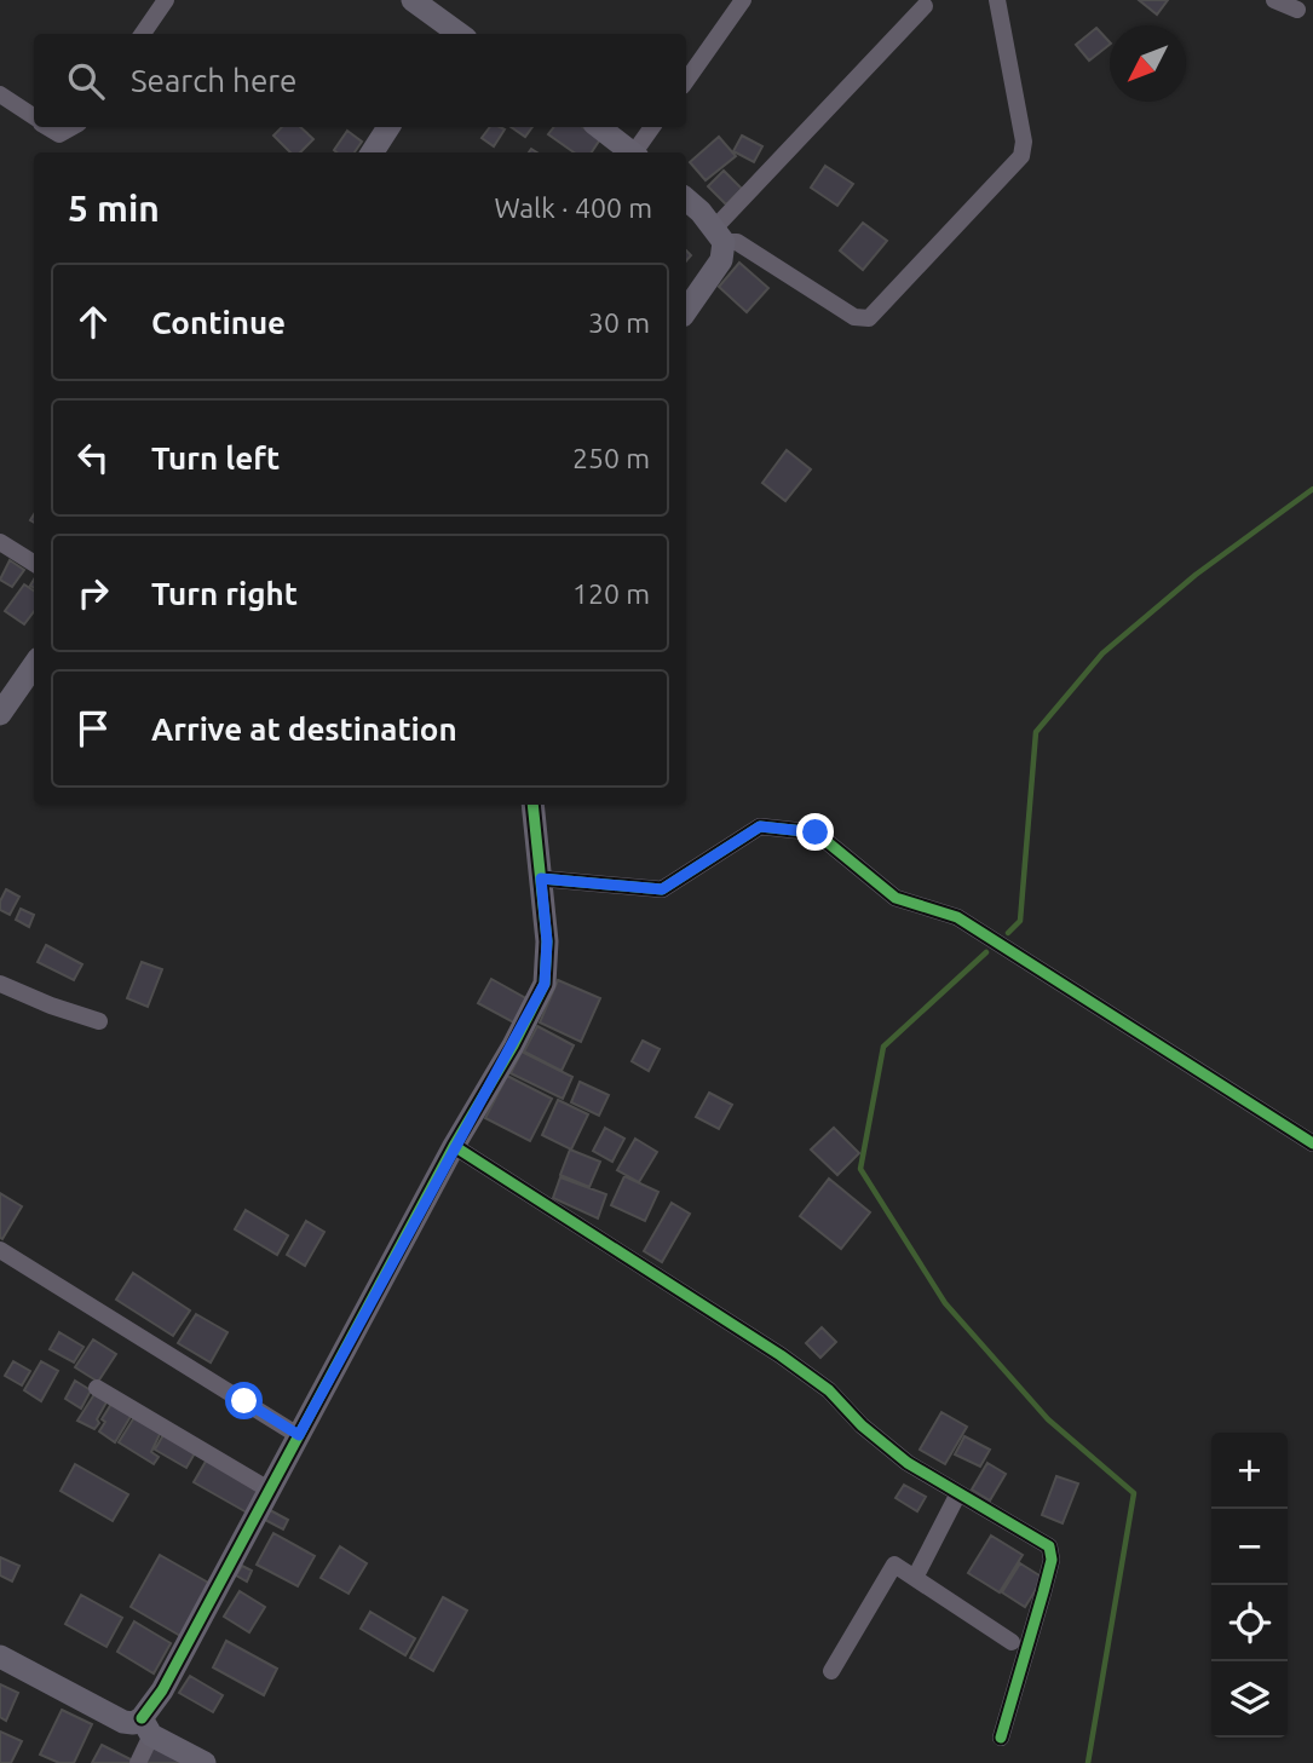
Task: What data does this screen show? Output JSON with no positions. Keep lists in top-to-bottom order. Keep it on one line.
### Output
{"north":"bottom left","page":{"search":"Search here","heading":["5 min","Walk · 400 m"],"list":[["Continue","30 m"],["Turn left","250 m"],["Turn right","120 m"],"Arrive at destination"],"map_buttons":["+","−"]}}
